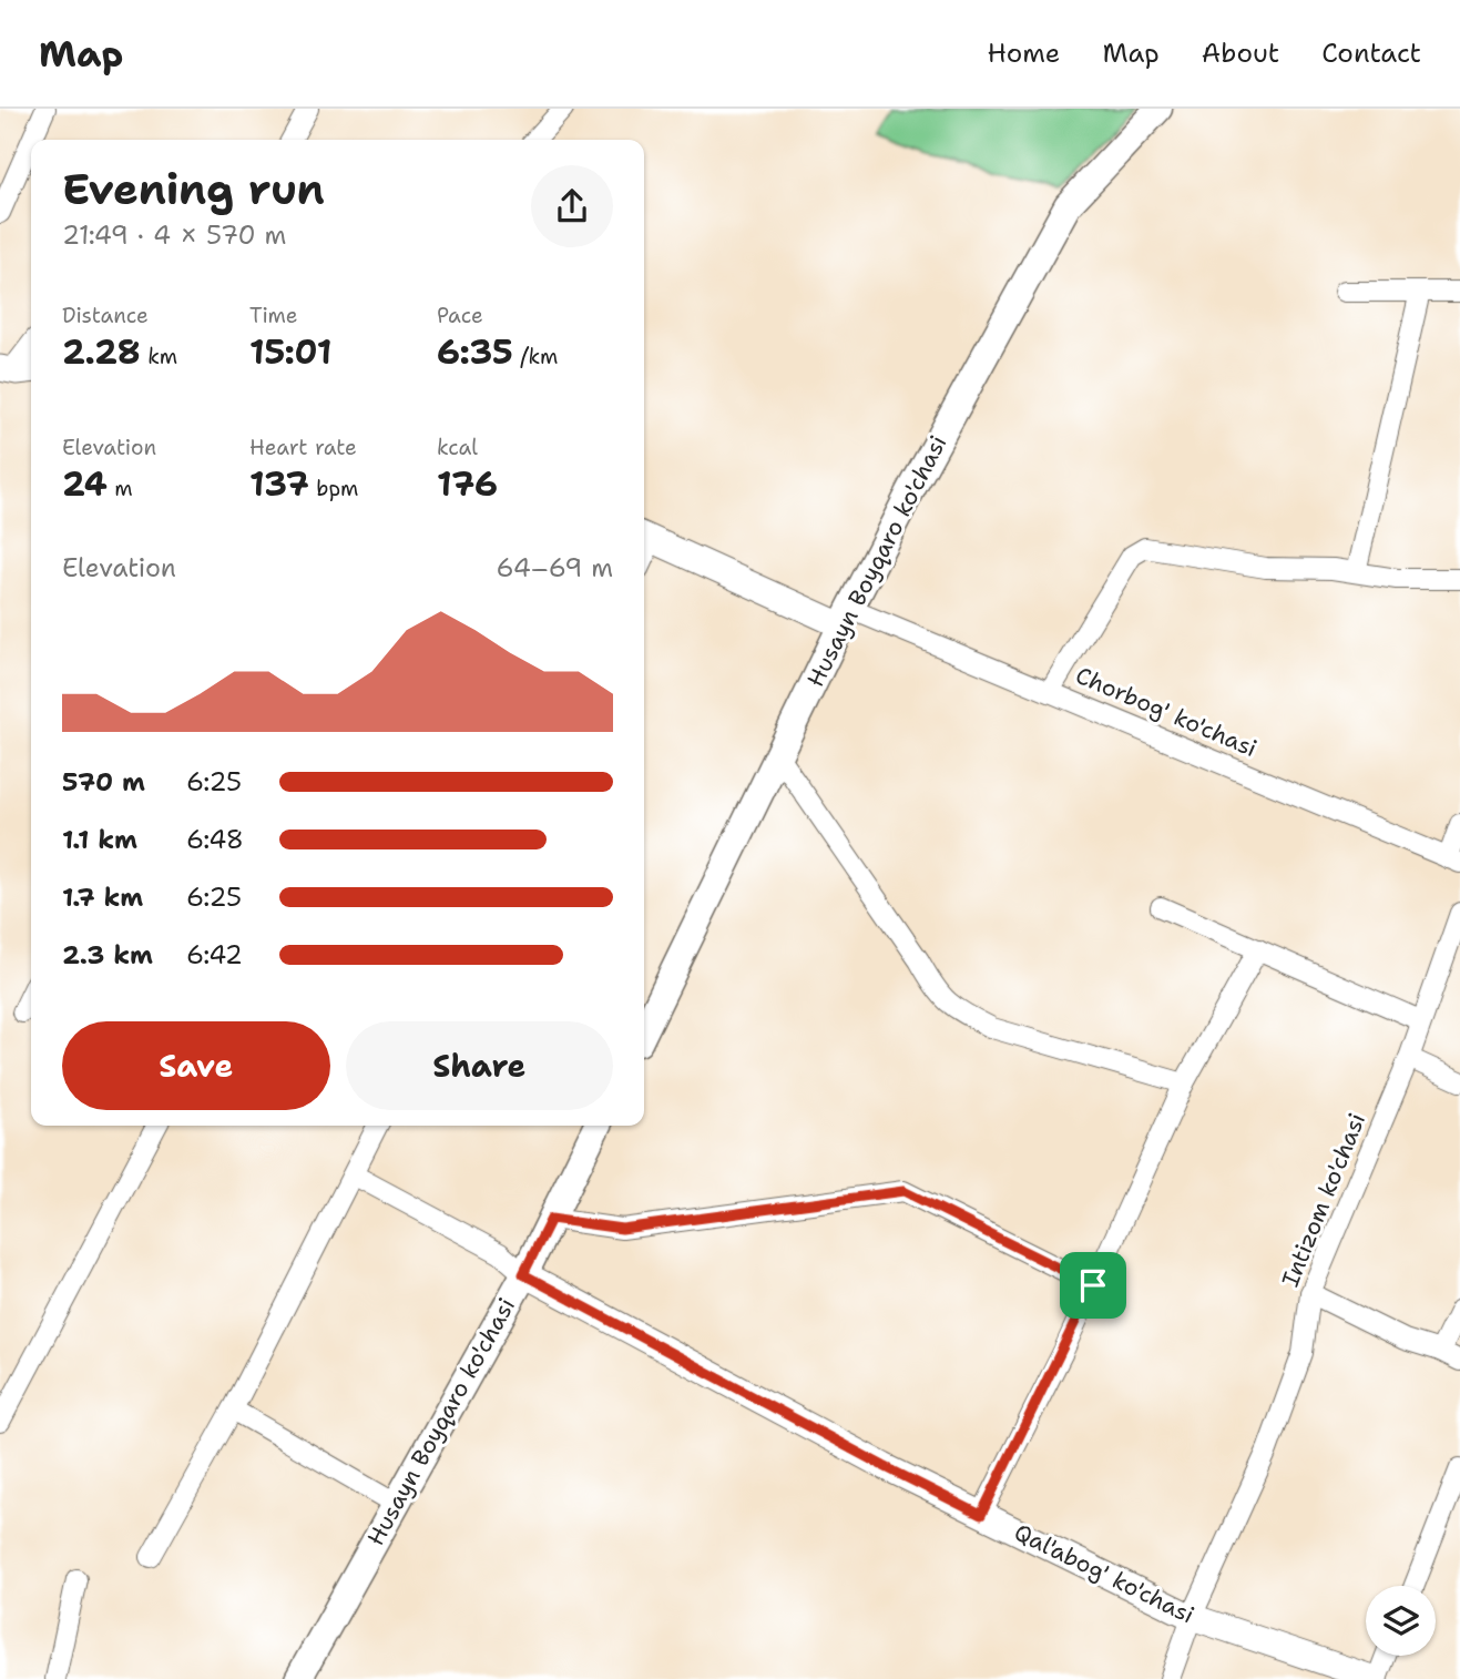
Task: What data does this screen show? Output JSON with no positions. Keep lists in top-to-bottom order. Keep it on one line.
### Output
{"streets":{"main road":["Husayn Boyqaro ko'chasi"],"street":["Сhorbog' ko'chasi","Intizom ko'chasi","Qal'abog' ko'chasi"]},"crossings":[["Husayn Boyqaro ko'chasi","Сhorbog' ko'chasi"],["Husayn Boyqaro ko'chasi","Qal'abog' ko'chasi"],["Intizom ko'chasi","Qal'abog' ko'chasi"]],"page":{"header":"Map","nav":["Home","Map","About","Contact"],"heading":["Evening run","21:49 · 4 × 570 m"],"stats":[["Distance","2.28 km"],["Time","15:01"],["Pace","6:35 /km"],["Elevation","24 m"],["Heart rate","137 bpm"],["kcal","176"]],"chart":["Elevation","64–69 m"],"list":[{"name":"570 m","note":"6:25"},{"name":"1.1 km","note":"6:48"},{"name":"1.7 km","note":"6:25"},{"name":"2.3 km","note":"6:42"}],"buttons":["Save","Share"]}}
